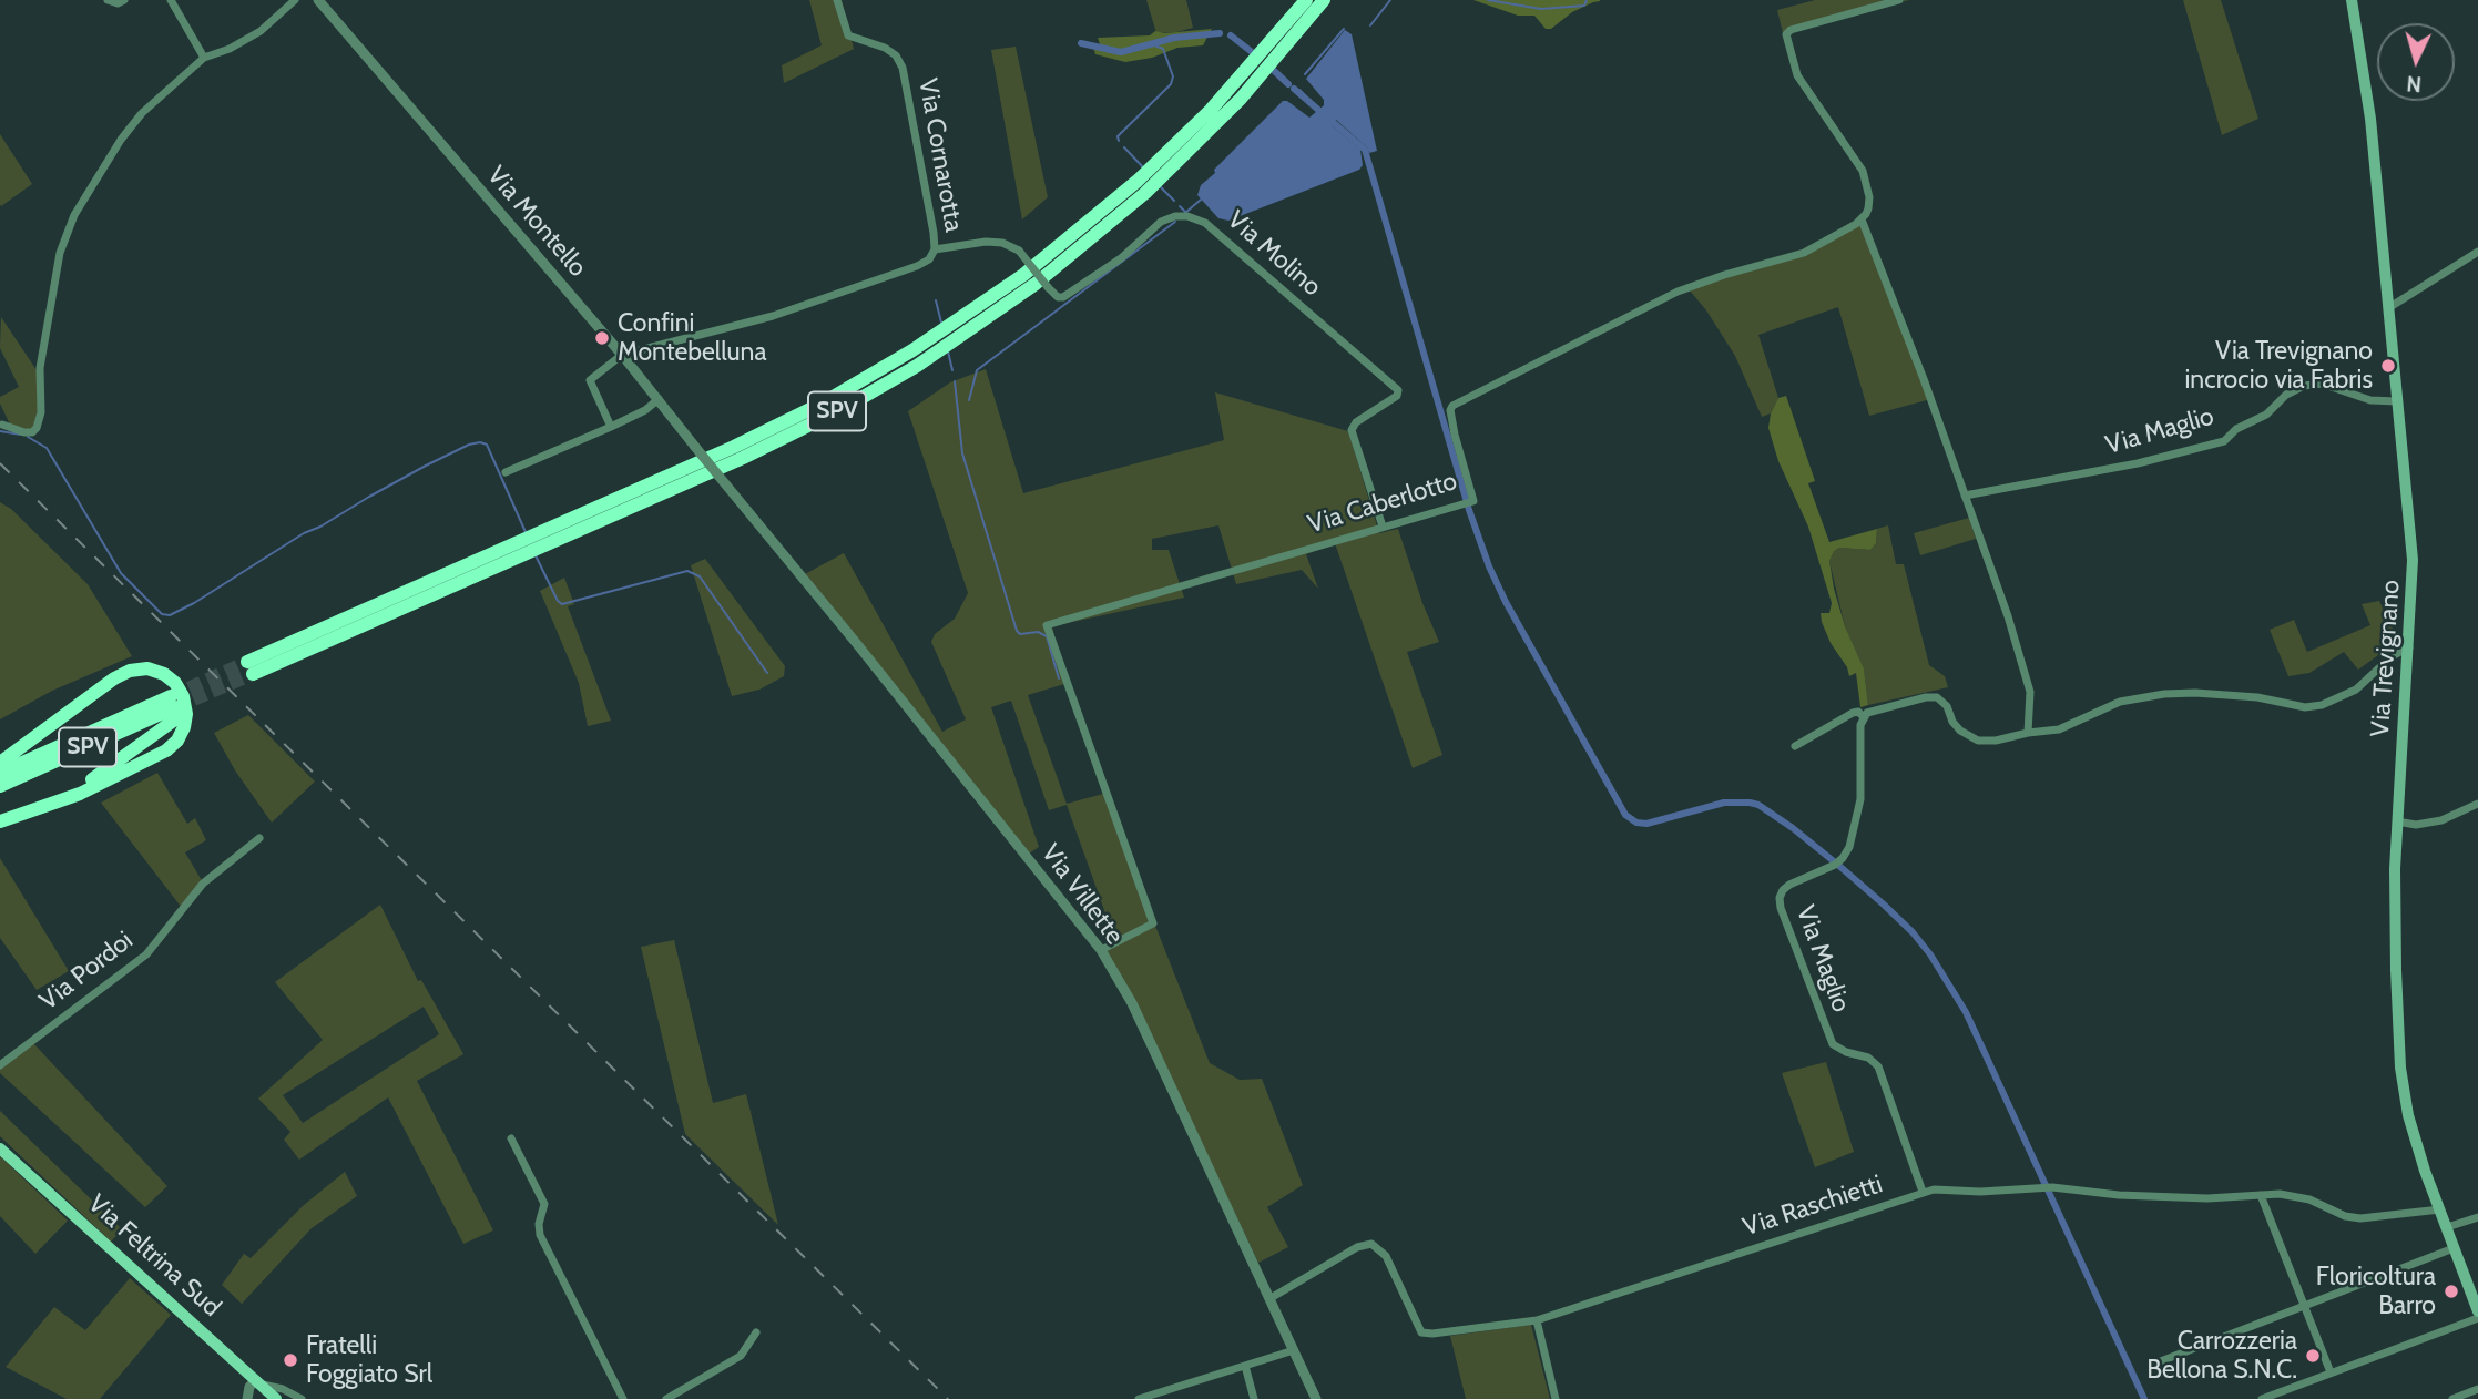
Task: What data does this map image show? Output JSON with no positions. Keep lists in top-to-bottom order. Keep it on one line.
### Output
{"streets":{"highway":["SPV"],"main road":["Via Trevignano","Via Feltrina Sud"],"street":["Via Cornarotta","Via Montello","Via Molino","Via Maglio","Via Caberlotto","Via Villette","Via Pordoi","Via Raschietti"]},"crossings":[["Via Cornarotta","Via Montello"],["Via Cornarotta","Via Molino"],["Via Montello","Via Villette"],["Via Molino","Via Caberlotto"],["Via Maglio","Via Trevignano"],["Via Maglio","Via Raschietti"],["Via Caberlotto","Via Villette"],["Via Trevignano","Via Raschietti"],["Via Villette","Via Raschietti"]],"places":["Confini Montebelluna","Via Trevignano incrocio via Fabris","Floricoltura Barro","Carrozzeria Bellona S.N.C.","Fratelli Foggiato Srl"],"north":"bottom"}
